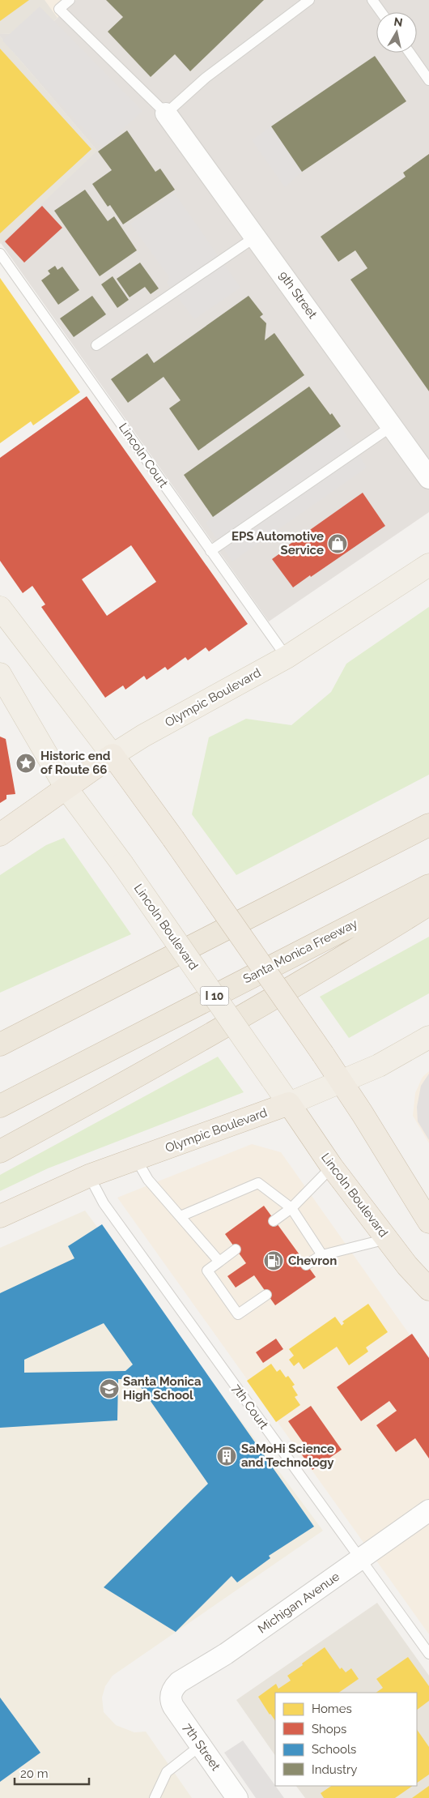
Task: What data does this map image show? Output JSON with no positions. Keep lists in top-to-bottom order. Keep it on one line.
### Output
{"streets":{"highway":["Olympic Boulevard","Lincoln Boulevard","Santa Monica Freeway","I 10"],"street":["9th Street","Michigan Avenue","7th Street"],"lane":["Lincoln Court","7th Court"]},"crossings":[["Lincoln Court","Olympic Boulevard"],["Olympic Boulevard","Lincoln Boulevard"],["Olympic Boulevard","7th Court"],["7th Court","Michigan Avenue"],["Michigan Avenue","7th Street"]],"places":{"shop":["EPS Automotive Service"],"place":["Historic end of Route 66"],"fuel station":["Chevron"],"school or university":["Santa Monica High School"],"building":["SaMoHi Science and Technology"]},"legend":["Homes","Shops","Schools","Industry"],"scale_bar":"20 m","north":"top"}
